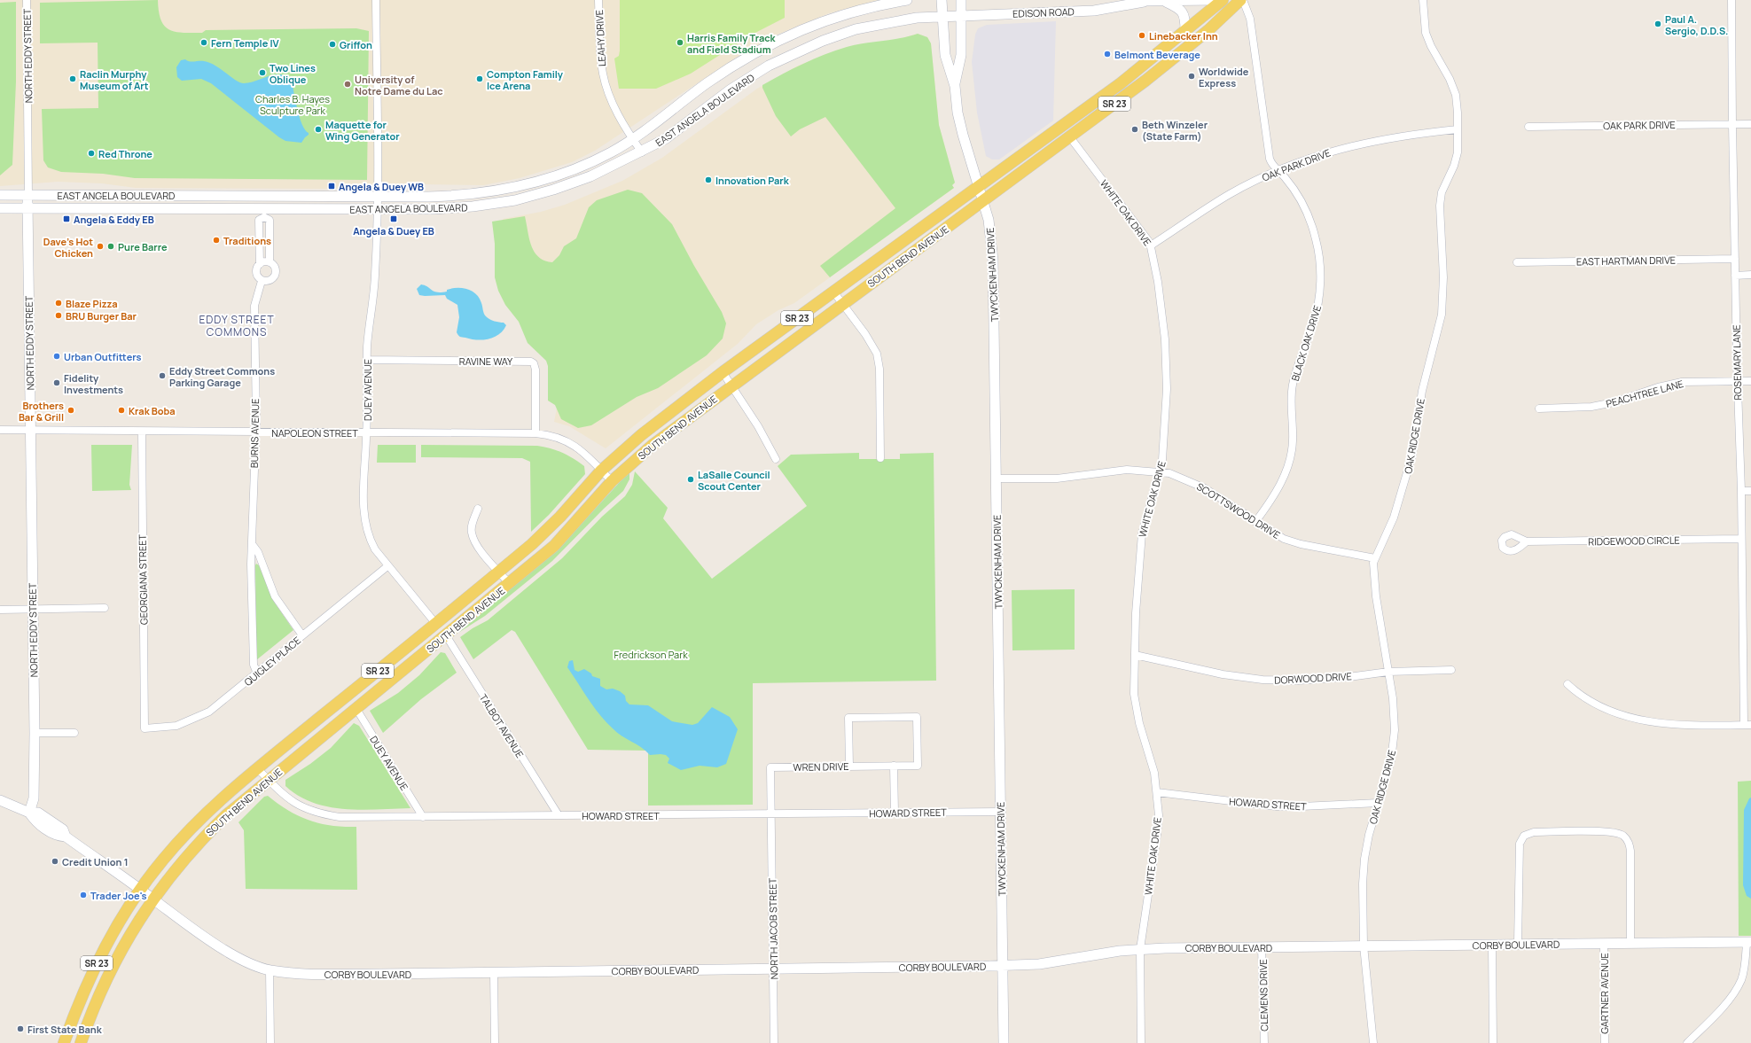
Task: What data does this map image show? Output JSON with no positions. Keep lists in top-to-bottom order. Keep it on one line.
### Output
{"streets":{"main road":["SR 23","SOUTH BEND AVENUE"],"street":["EDISON ROAD","LEAHY DRIVE","NORTH EDDY STREET","EAST ANGELA BOULEVARD","OAK PARK DRIVE","WHITE OAK DRIVE","EAST HARTMAN DRIVE","TWYCKENHAM DRIVE","BLACK OAK DRIVE","RAVINE WAY","ROSEMARY LANE","DUEY AVENUE","PEACHTREE LANE","NAPOLEON STREET","BURNS AVENUE","OAK RIDGE DRIVE","SCOTTSWOOD DRIVE","RIDGEWOOD CIRCLE","GEORGIANA STREET","QUIGLEY PLACE","DORWOOD DRIVE","TALBOT AVENUE","WREN DRIVE","HOWARD STREET","NORTH JACOB STREET","CORBY BOULEVARD","GARTNER AVENUE","CLEMENS DRIVE"]},"crossings":[["EDISON ROAD","EAST ANGELA BOULEVARD"],["EDISON ROAD","TWYCKENHAM DRIVE"],["LEAHY DRIVE","EAST ANGELA BOULEVARD"],["NORTH EDDY STREET","EAST ANGELA BOULEVARD"],["NORTH EDDY STREET","NAPOLEON STREET"],["SR 23","SOUTH BEND AVENUE"],["SR 23","CORBY BOULEVARD"],["EAST ANGELA BOULEVARD","TWYCKENHAM DRIVE"],["EAST ANGELA BOULEVARD","DUEY AVENUE"],["OAK PARK DRIVE","WHITE OAK DRIVE"],["OAK PARK DRIVE","BLACK OAK DRIVE"],["OAK PARK DRIVE","ROSEMARY LANE"],["OAK PARK DRIVE","OAK RIDGE DRIVE"],["WHITE OAK DRIVE","SOUTH BEND AVENUE"],["WHITE OAK DRIVE","SCOTTSWOOD DRIVE"],["WHITE OAK DRIVE","DORWOOD DRIVE"],["WHITE OAK DRIVE","HOWARD STREET"],["WHITE OAK DRIVE","CORBY BOULEVARD"],["SOUTH BEND AVENUE","TWYCKENHAM DRIVE"],["SOUTH BEND AVENUE","BLACK OAK DRIVE"],["SOUTH BEND AVENUE","DUEY AVENUE"],["SOUTH BEND AVENUE","NAPOLEON STREET"],["SOUTH BEND AVENUE","TALBOT AVENUE"],["SOUTH BEND AVENUE","HOWARD STREET"],["SOUTH BEND AVENUE","CORBY BOULEVARD"],["EAST HARTMAN DRIVE","ROSEMARY LANE"],["TWYCKENHAM DRIVE","SCOTTSWOOD DRIVE"],["TWYCKENHAM DRIVE","HOWARD STREET"],["TWYCKENHAM DRIVE","CORBY BOULEVARD"],["BLACK OAK DRIVE","SCOTTSWOOD DRIVE"],["RAVINE WAY","DUEY AVENUE"],["RAVINE WAY","NAPOLEON STREET"],["ROSEMARY LANE","PEACHTREE LANE"],["ROSEMARY LANE","RIDGEWOOD CIRCLE"],["DUEY AVENUE","NAPOLEON STREET"],["DUEY AVENUE","QUIGLEY PLACE"],["DUEY AVENUE","HOWARD STREET"],["NAPOLEON STREET","BURNS AVENUE"],["NAPOLEON STREET","GEORGIANA STREET"],["BURNS AVENUE","QUIGLEY PLACE"],["OAK RIDGE DRIVE","SCOTTSWOOD DRIVE"],["OAK RIDGE DRIVE","DORWOOD DRIVE"],["OAK RIDGE DRIVE","HOWARD STREET"],["OAK RIDGE DRIVE","CORBY BOULEVARD"],["GEORGIANA STREET","QUIGLEY PLACE"],["TALBOT AVENUE","HOWARD STREET"],["WREN DRIVE","HOWARD STREET"],["WREN DRIVE","NORTH JACOB STREET"],["HOWARD STREET","NORTH JACOB STREET"],["NORTH JACOB STREET","CORBY BOULEVARD"],["CORBY BOULEVARD","GARTNER AVENUE"],["CORBY BOULEVARD","CLEMENS DRIVE"]],"districts":["EDDY STREET COMMONS"],"parks":["Charles B. Hayes Sculpture Park","Fredrickson Park"],"places":{"other":["Paul A. Sergio, D.D.S.","Linebacker Inn","Fern Temple IV","Harris Family Track and Field Stadium","Griffon","Belmont Beverage","Two Lines Oblique","Worldwide Express","Raclin Murphy Museum of Art","Compton Family Ice Arena","University of Notre Dame du Lac","Maquette for Wing Generator","Beth Winzeler (State Farm)","Red Throne","Innovation Park","Traditions","Dave's Hot Chicken","Pure Barre","Blaze Pizza","BRU Burger Bar","Urban Outfitters","Eddy Street Commons Parking Garage","Fidelity Investments","Brothers Bar & Grill","Krak Boba","LaSalle Council Scout Center","Credit Union 1","Trader Joe's","First State Bank"],"transit":["Angela & Duey WB","Angela & Eddy EB","Angela & Duey EB"]}}
